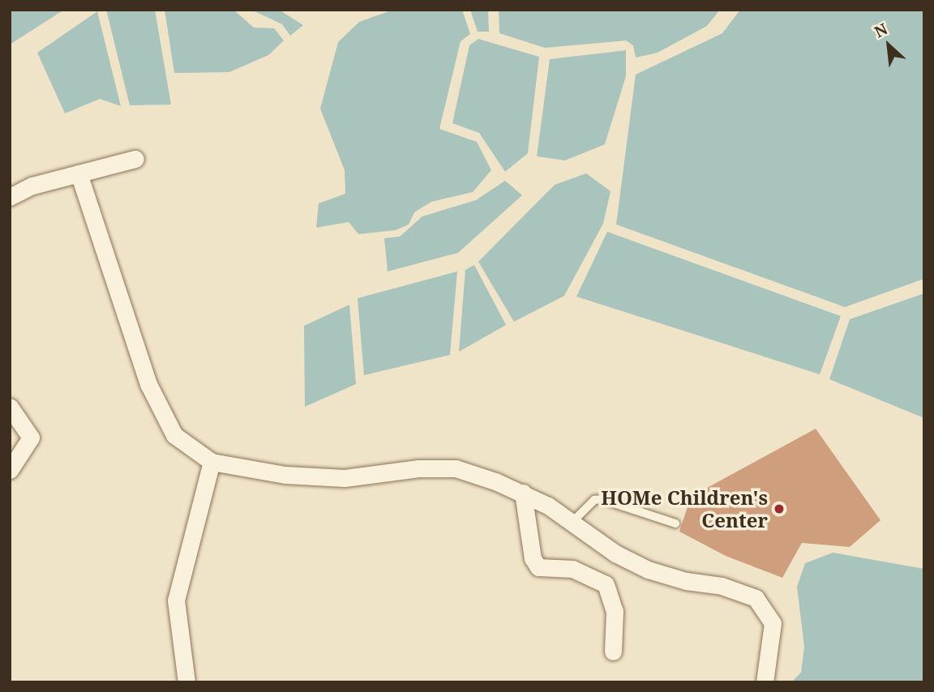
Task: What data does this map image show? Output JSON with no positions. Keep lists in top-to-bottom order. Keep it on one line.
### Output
{"places":["HOMe Children's Center"],"north":"top left"}
